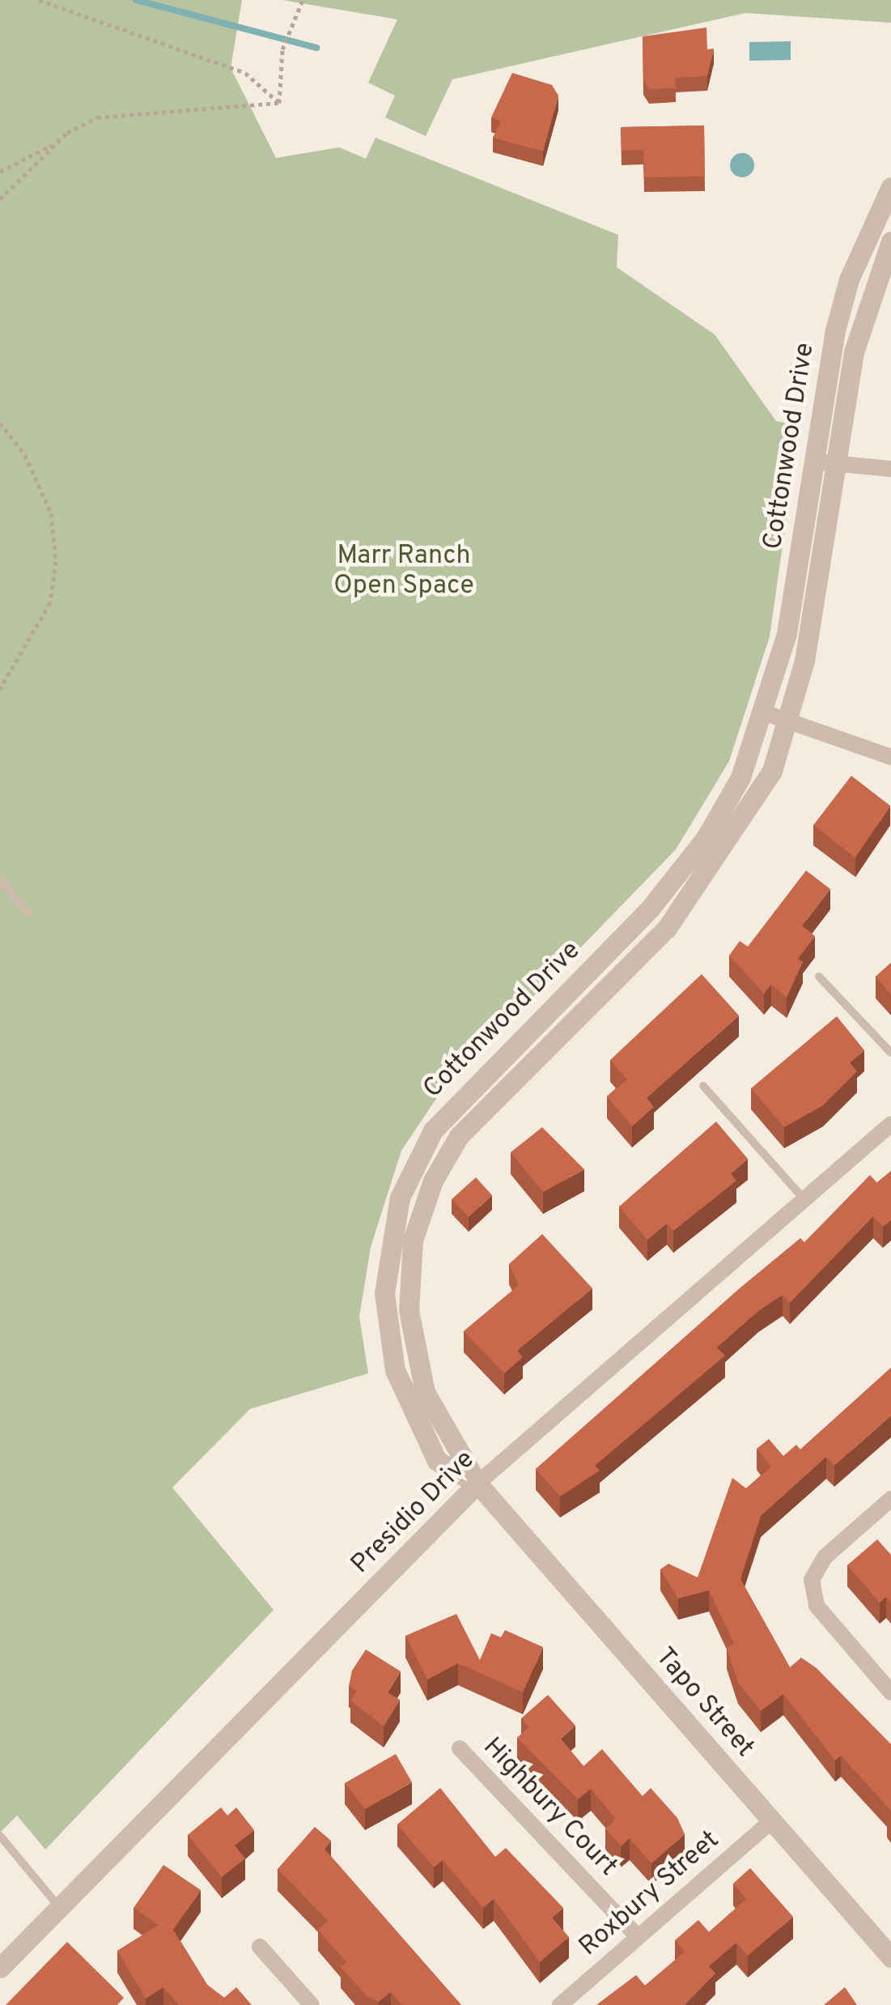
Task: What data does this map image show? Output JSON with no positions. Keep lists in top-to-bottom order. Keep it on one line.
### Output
{"streets":{"street":["Cottonwood Drive","Presidio Drive","Tapo Street","Highbury Court","Roxbury Street"]},"crossings":[["Cottonwood Drive","Presidio Drive"],["Cottonwood Drive","Tapo Street"],["Presidio Drive","Tapo Street"],["Tapo Street","Roxbury Street"],["Highbury Court","Roxbury Street"]],"parks":["Marr Ranch Open Space"]}
